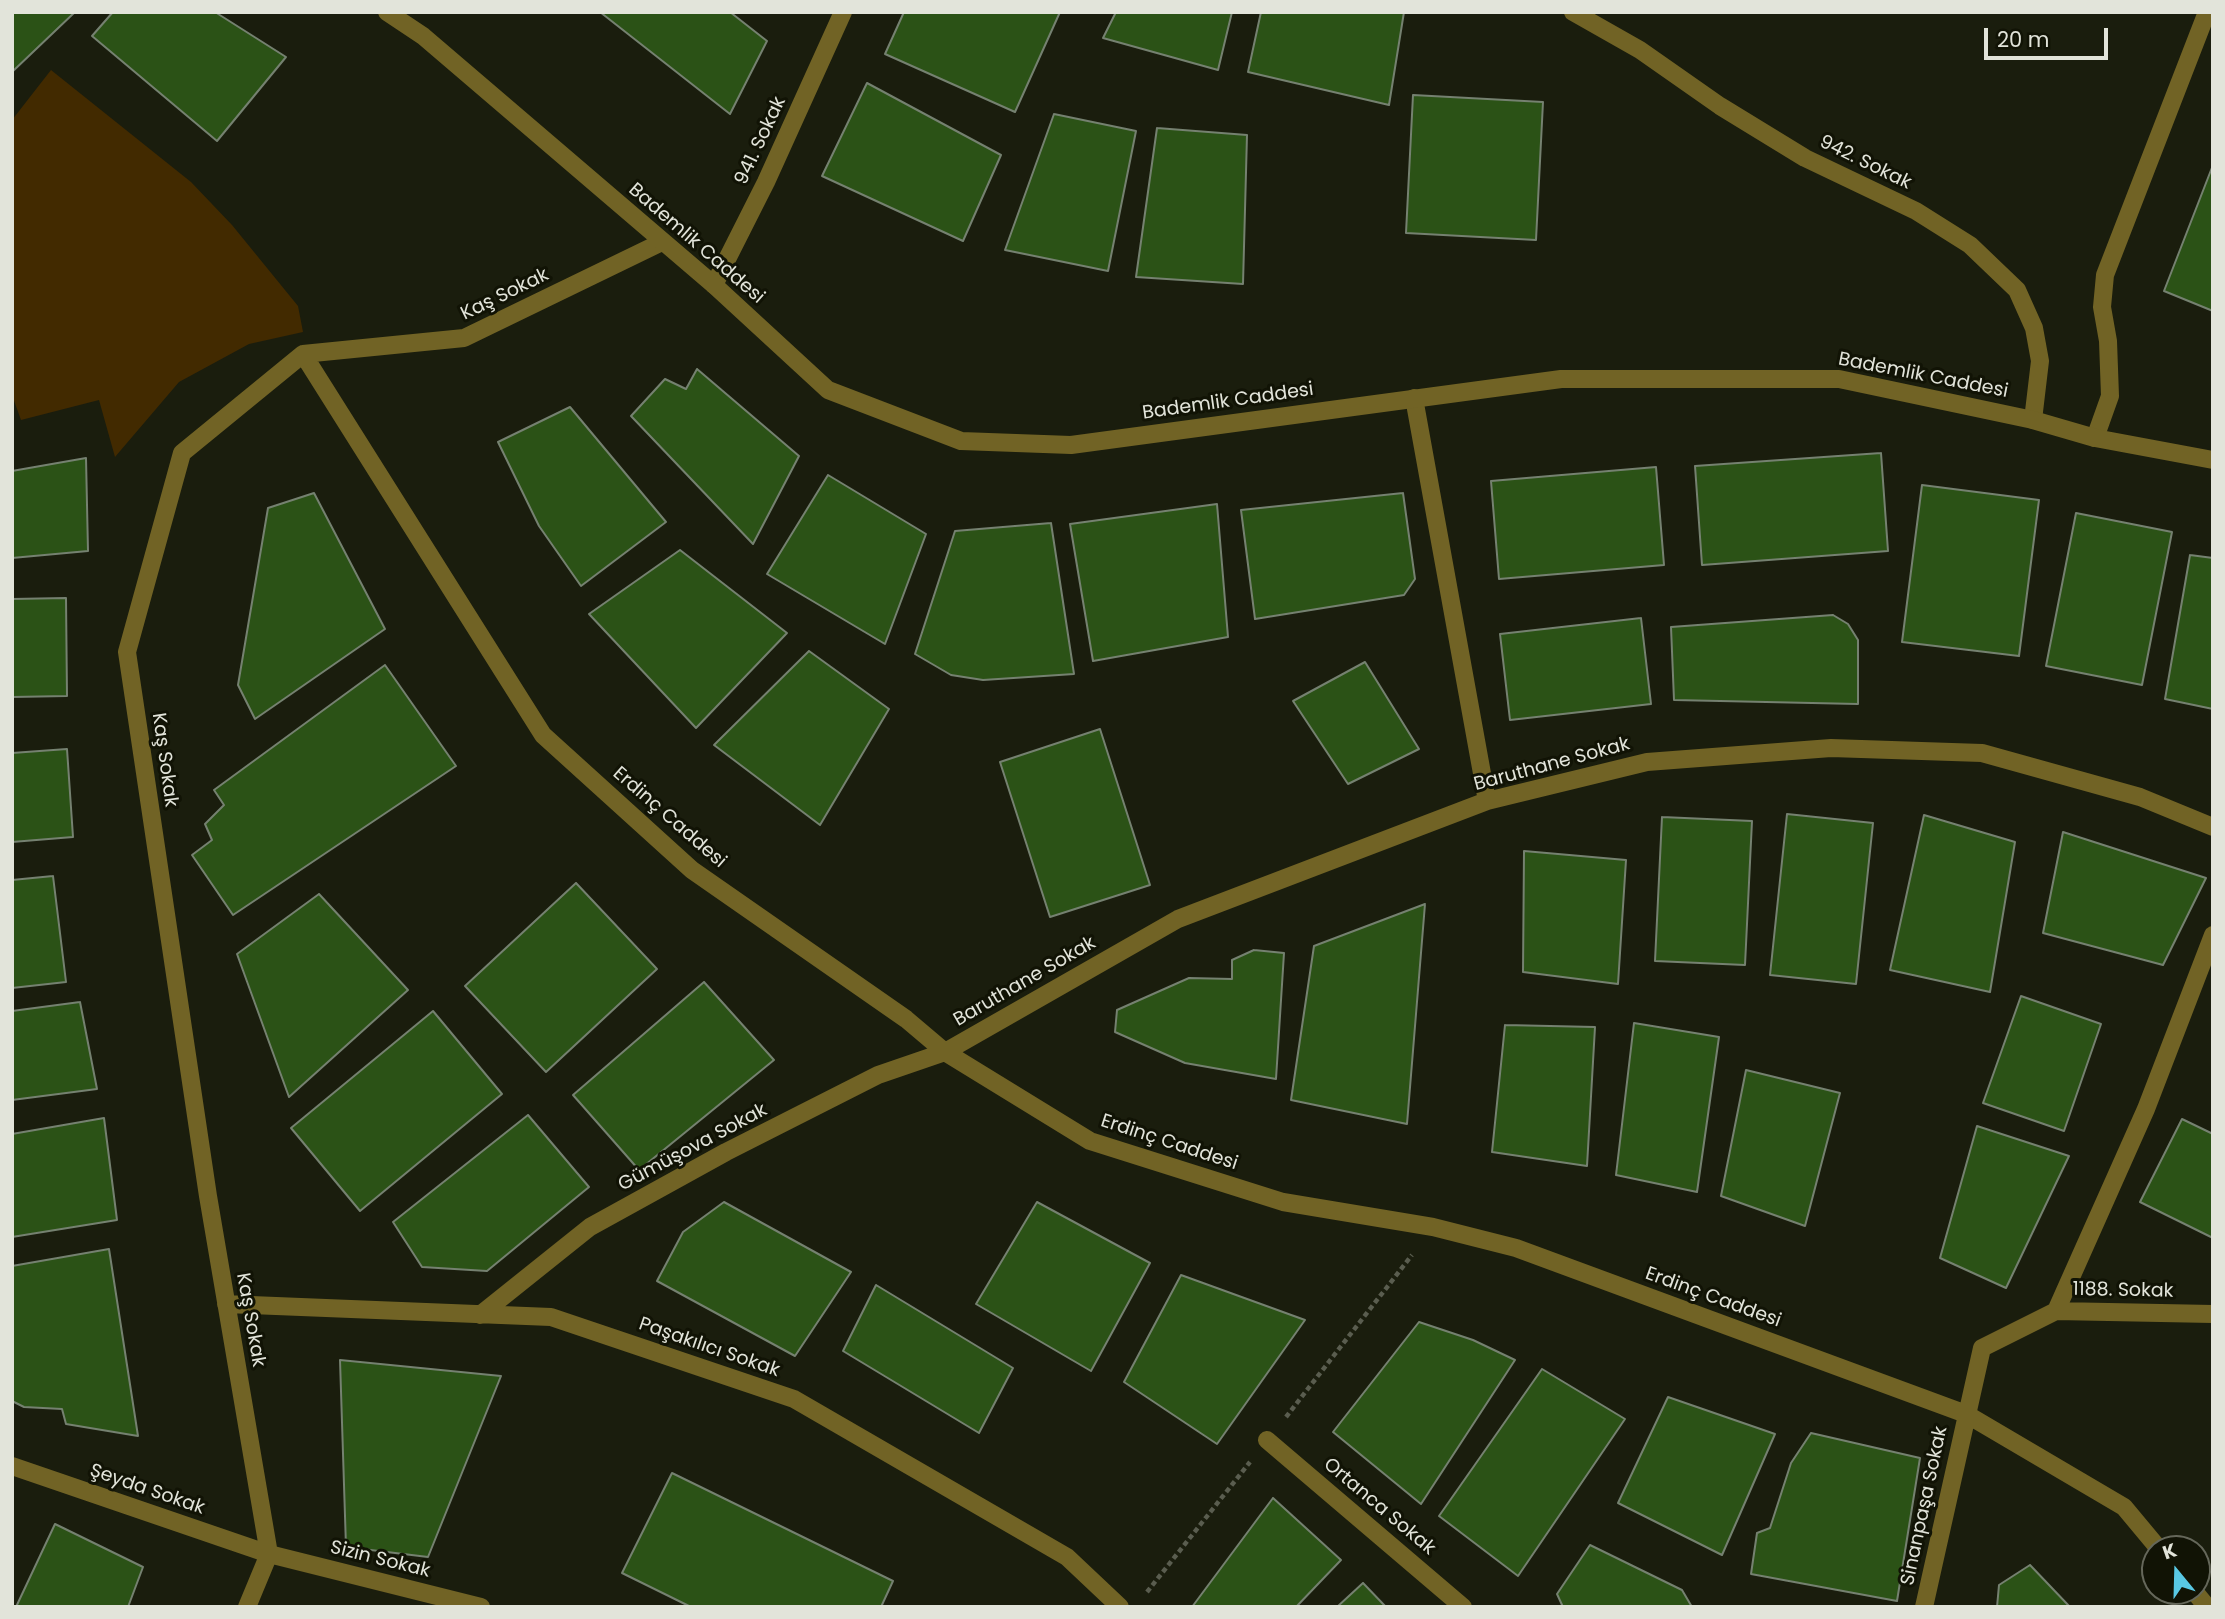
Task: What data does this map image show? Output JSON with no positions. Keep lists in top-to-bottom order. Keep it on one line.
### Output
{"streets":{"street":["941. Sokak","942. Sokak","Bademlik Caddesi","Kaş Sokak","Baruthane Sokak","Erdinç Caddesi","Gümüşova Sokak","1188. Sokak","Paşakılıcı Sokak","Şeyda Sokak","Sinanpaşa Sokak","Ortanca Sokak","Sizin Sokak"]},"crossings":[["941. Sokak","Bademlik Caddesi"],["942. Sokak","Bademlik Caddesi"],["Bademlik Caddesi","Kaş Sokak"],["Kaş Sokak","Erdinç Caddesi"],["Kaş Sokak","Paşakılıcı Sokak"],["Kaş Sokak","Şeyda Sokak"],["Kaş Sokak","Sizin Sokak"],["Baruthane Sokak","Erdinç Caddesi"],["Baruthane Sokak","Gümüşova Sokak"],["Erdinç Caddesi","Gümüşova Sokak"],["Erdinç Caddesi","1188. Sokak"],["Erdinç Caddesi","Sinanpaşa Sokak"],["Gümüşova Sokak","Paşakılıcı Sokak"],["1188. Sokak","Sinanpaşa Sokak"],["Şeyda Sokak","Sizin Sokak"]],"scale_bar":"20 m","north":"top"}
